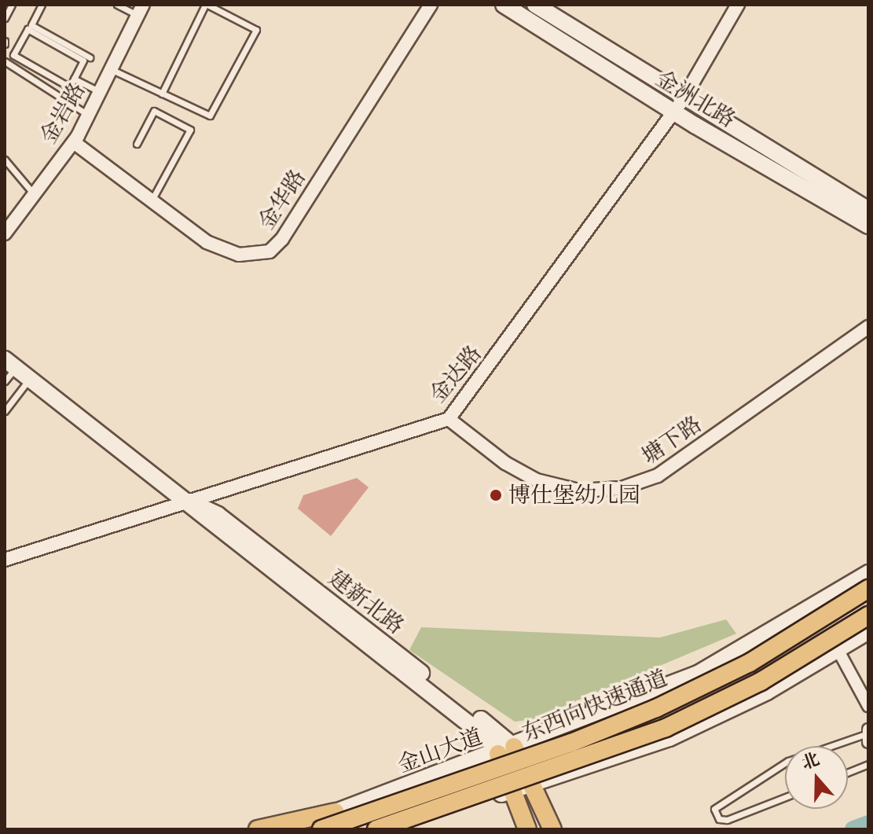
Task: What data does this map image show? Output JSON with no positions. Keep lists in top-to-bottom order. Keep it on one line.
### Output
{"streets":{"main road":["金洲北路","建新北路","东西向快速通道","金山大道"],"street":["金岩路","金华路","金达路","塘下路"]},"crossings":[["金洲北路","金达路"],["金岩路","金华路"],["金达路","塘下路"],["金达路","建新北路"],["建新北路","金山大道"]],"places":["博仕堡幼儿园"],"north":"top"}
